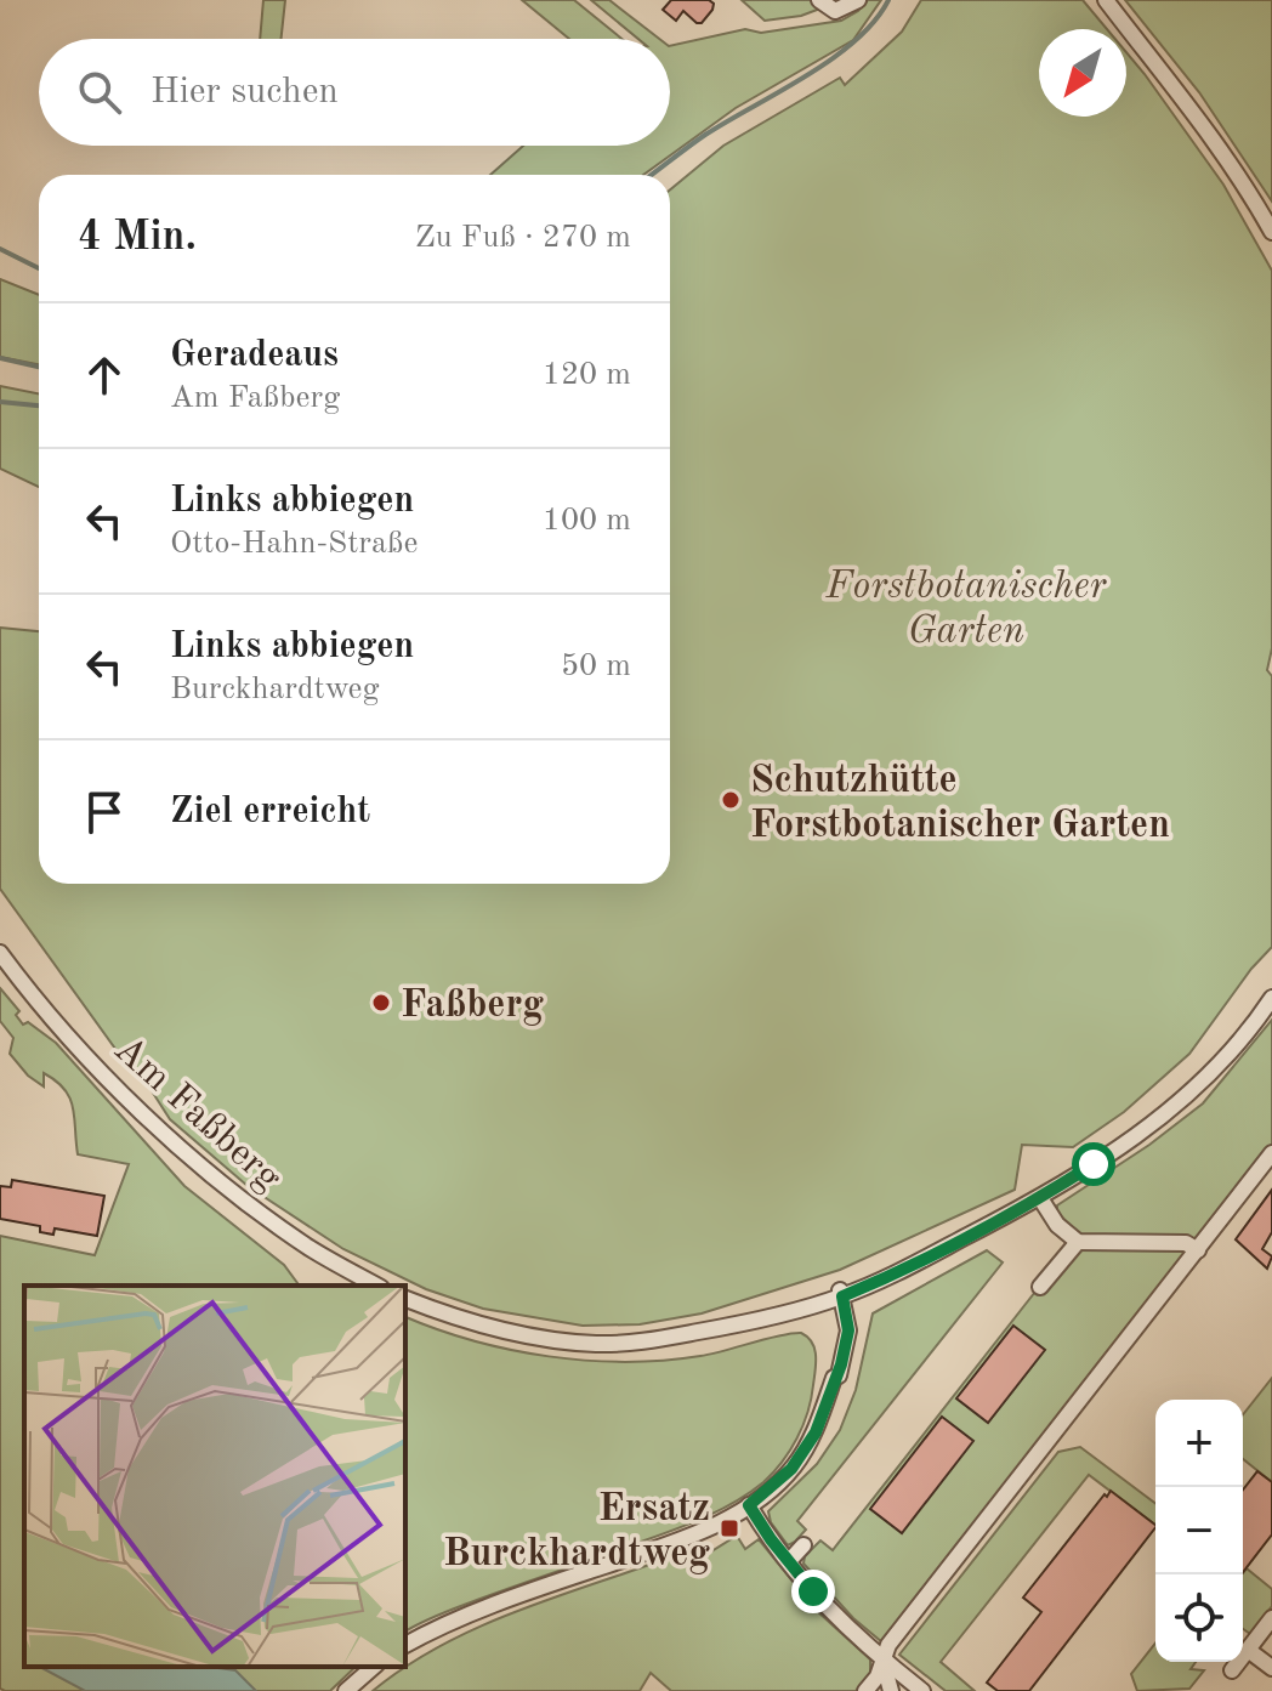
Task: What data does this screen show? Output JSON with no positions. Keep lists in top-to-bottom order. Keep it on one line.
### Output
{"streets":{"street":["Am Faßberg"]},"parks":["Forstbotanischer Garten"],"places":{"other":["Schutzhütte Forstbotanischer Garten","Faßberg"],"transit":["Ersatz Burckhardtweg"]},"north":"bottom left","page":{"search":"Hier suchen","heading":["4 Min.","Zu Fuß · 270 m"],"list":[["Geradeaus","Am Faßberg","120 m"],["Links abbiegen","Otto-Hahn-Straße","100 m"],["Links abbiegen","Burckhardtweg","50 m"],"Ziel erreicht"],"map_buttons":["+","−"]}}
